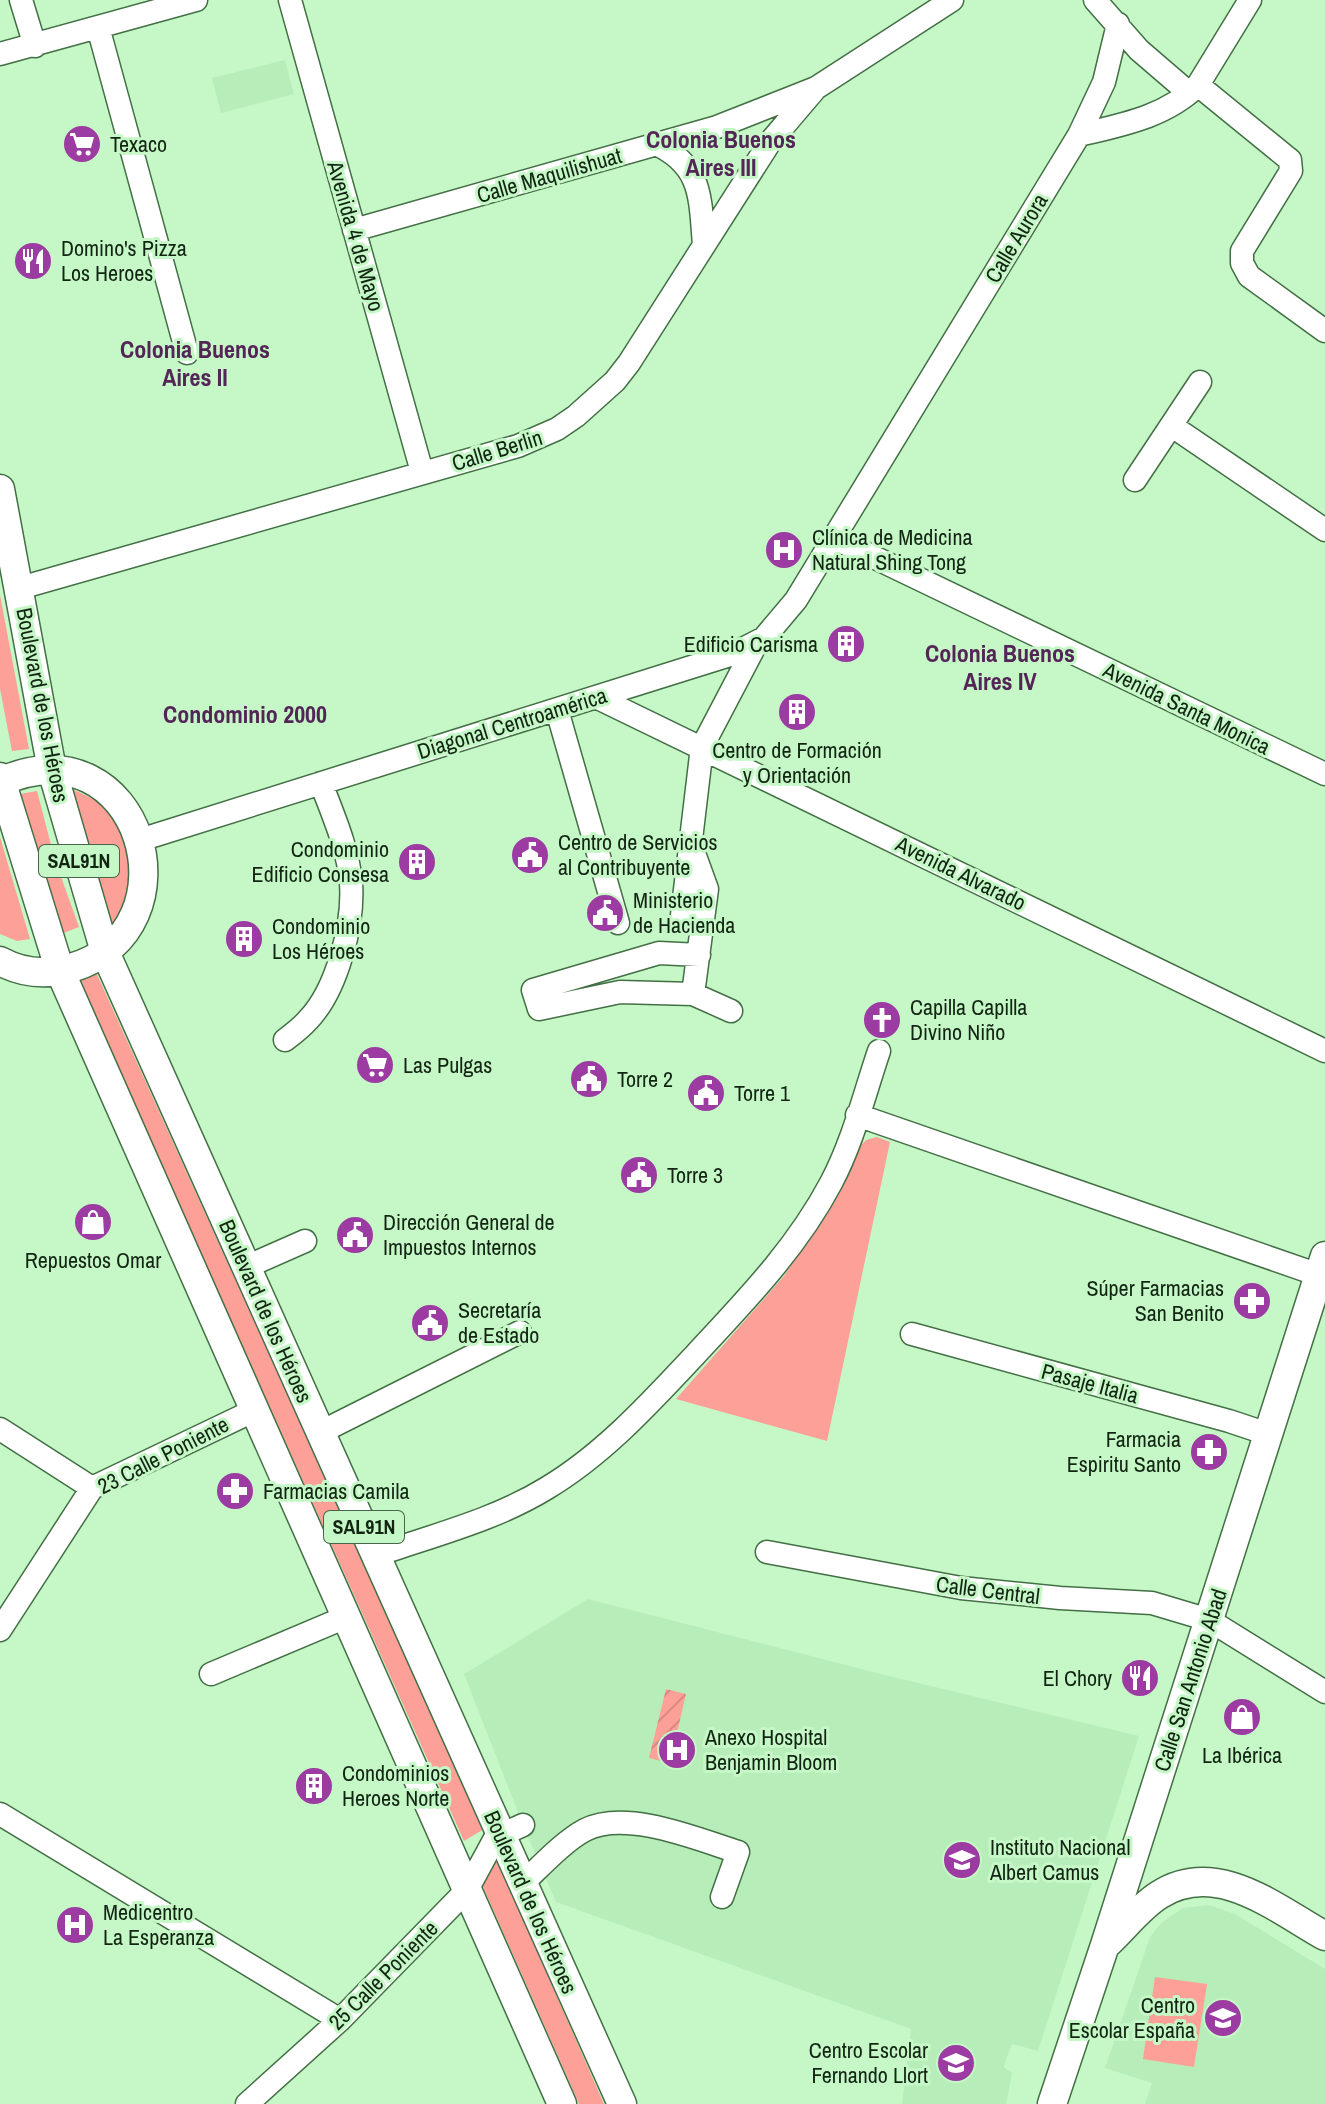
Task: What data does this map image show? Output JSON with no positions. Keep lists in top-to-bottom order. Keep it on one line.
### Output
{"streets":{"main road":["Boulevard de los Héroes","SAL91N","Calle San Antonio Abad"],"street":["Calle Maquilishuat","Avenida 4 de Mayo","Calle Aurora","Calle Berlin","Avenida Santa Monica","Diagonal Centroamérica","Avenida Alvarado","Pasaje Italia","23 Calle Poniente","Calle Central","25 Calle Poniente"]},"crossings":[["Calle Maquilishuat","Avenida 4 de Mayo"],["Calle Maquilishuat","Calle Berlin"],["Avenida 4 de Mayo","Calle Berlin"],["Calle Aurora","Avenida Santa Monica"],["Calle Aurora","Diagonal Centroamérica"],["Calle Berlin","Boulevard de los Héroes"],["Boulevard de los Héroes","SAL91N"],["Boulevard de los Héroes","25 Calle Poniente"],["Avenida Santa Monica","Diagonal Centroamérica"],["Diagonal Centroamérica","SAL91N"],["Diagonal Centroamérica","Avenida Alvarado"],["SAL91N","23 Calle Poniente"],["SAL91N","25 Calle Poniente"],["Pasaje Italia","Calle San Antonio Abad"],["Calle Central","Calle San Antonio Abad"]],"districts":["Colonia Buenos Aires III","Colonia Buenos Aires II","Colonia Buenos Aires IV","Condominio 2000"],"places":{"supermarket":["Texaco","Las Pulgas"],"restaurant":["Domino's Pizza Los Heroes","El Chory"],"hospital":["Clínica de Medicina Natural Shing Tong","Anexo Hospital Benjamin Bloom","Medicentro La Esperanza"],"building":["Edificio Carisma","Centro de Formación y Orientación","Condominio Edificio Consesa","Condominio Los Héroes","Condominios Heroes Norte"],"public building":["Centro de Servicios al Contribuyente","Ministerio de Hacienda","Torre 2","Torre 1","Torre 3","Dirección General de Impuestos Internos","Secretaría de Estado"],"church":["Capilla Capilla Divino Niño"],"shop":["Repuestos Omar","La Ibérica"],"pharmacy":["Súper Farmacias San Benito","Farmacia Espiritu Santo","Farmacias Camila"],"school or university":["Instituto Nacional Albert Camus","Centro Escolar España","Centro Escolar Fernando Llort"]}}
